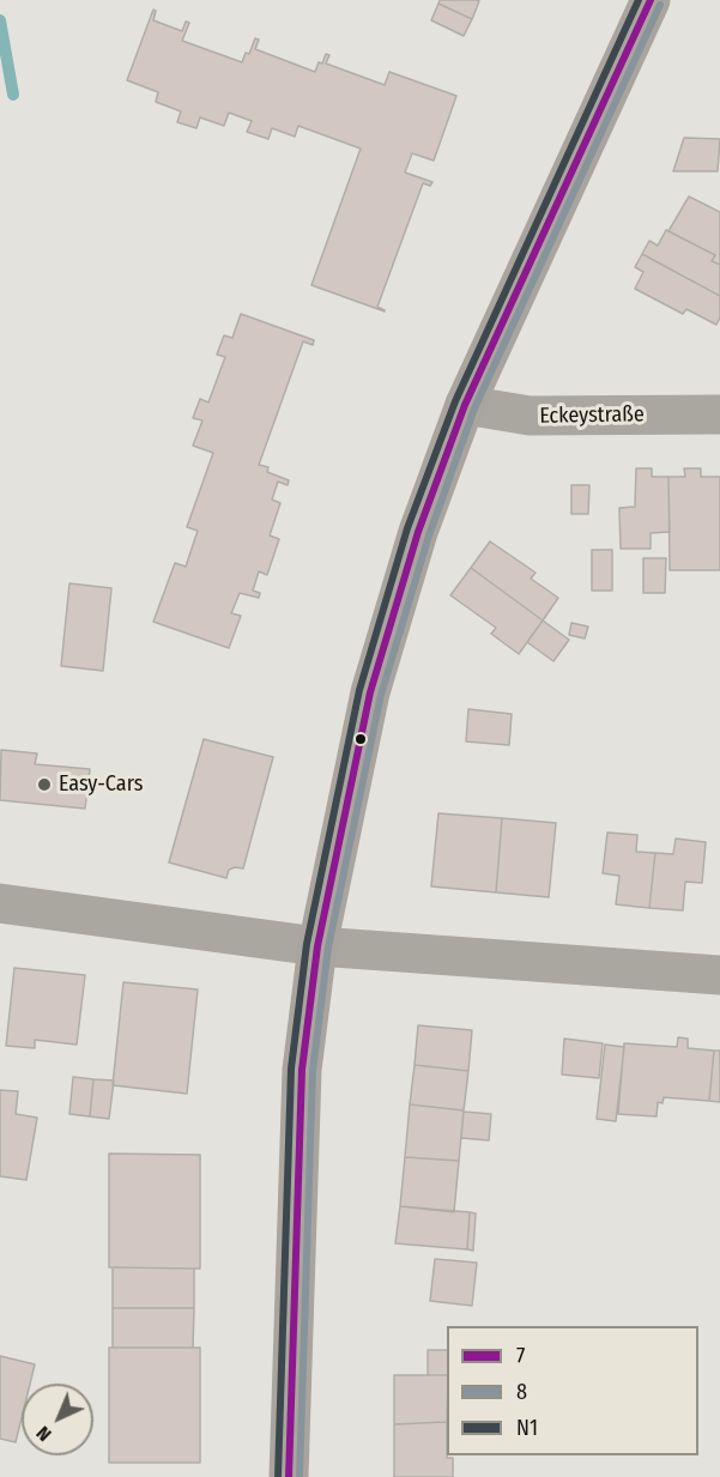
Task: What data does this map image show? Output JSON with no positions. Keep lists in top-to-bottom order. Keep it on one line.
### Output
{"streets":{"street":["Eckeystraße"]},"places":["Easy-Cars"],"lines":["transit line 7","transit line N1","transit line 8"],"legend":["7","8","N1"],"north":"bottom left"}
